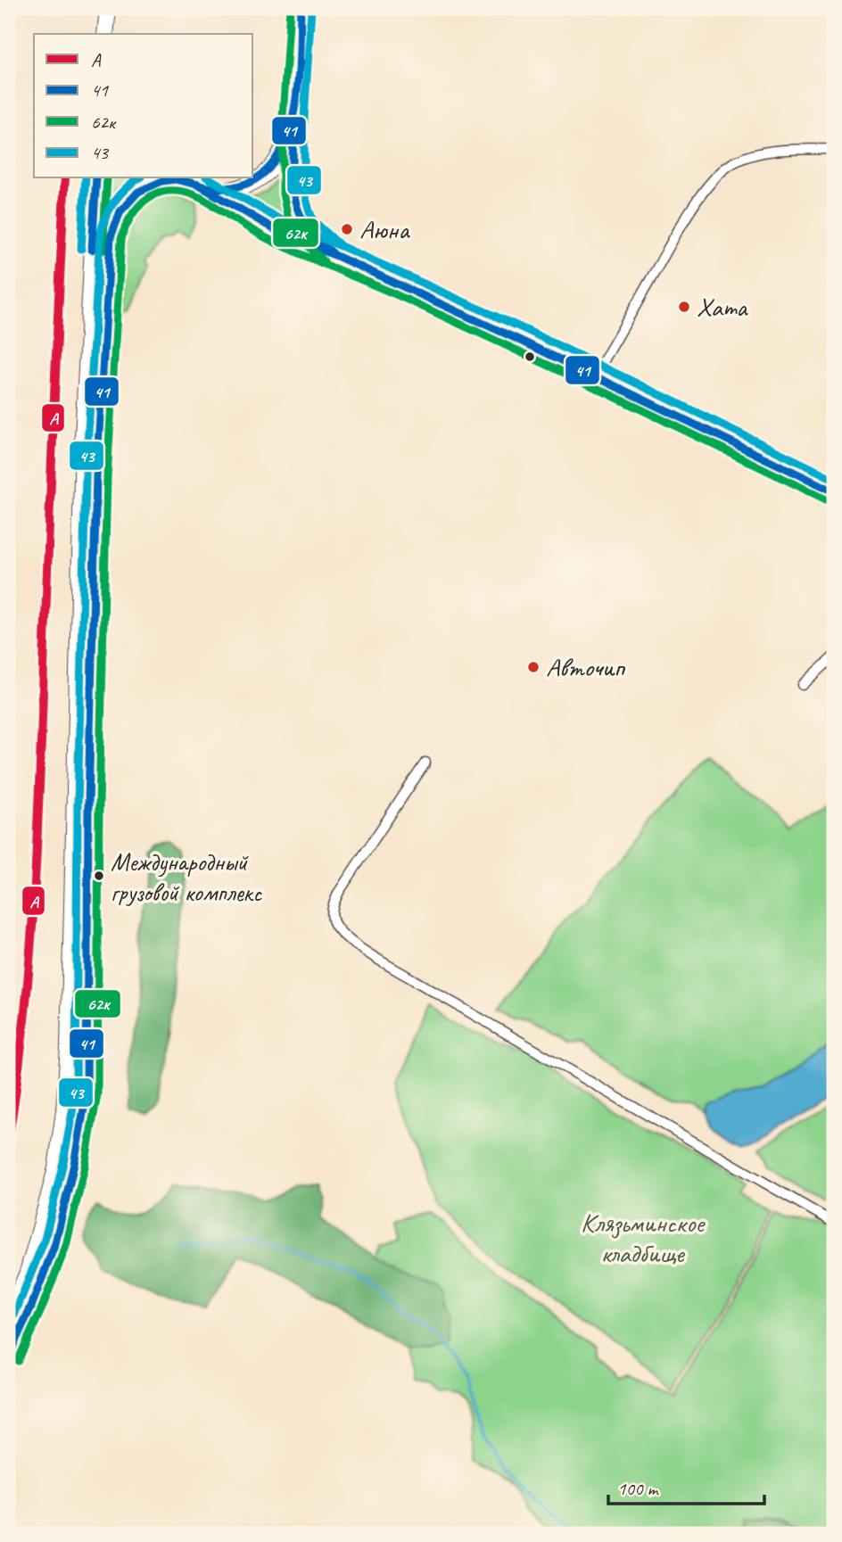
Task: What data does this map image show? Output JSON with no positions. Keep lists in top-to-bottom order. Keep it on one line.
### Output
{"parks":["Клязьминское кладбище"],"places":["Аюна","Хата","Авточип","Международный грузовой комплекс"],"lines":["transit line 41","transit line 62к","transit line 43","transit line A"],"legend":["A","41","62к","43"],"scale_bar":"100 m"}
